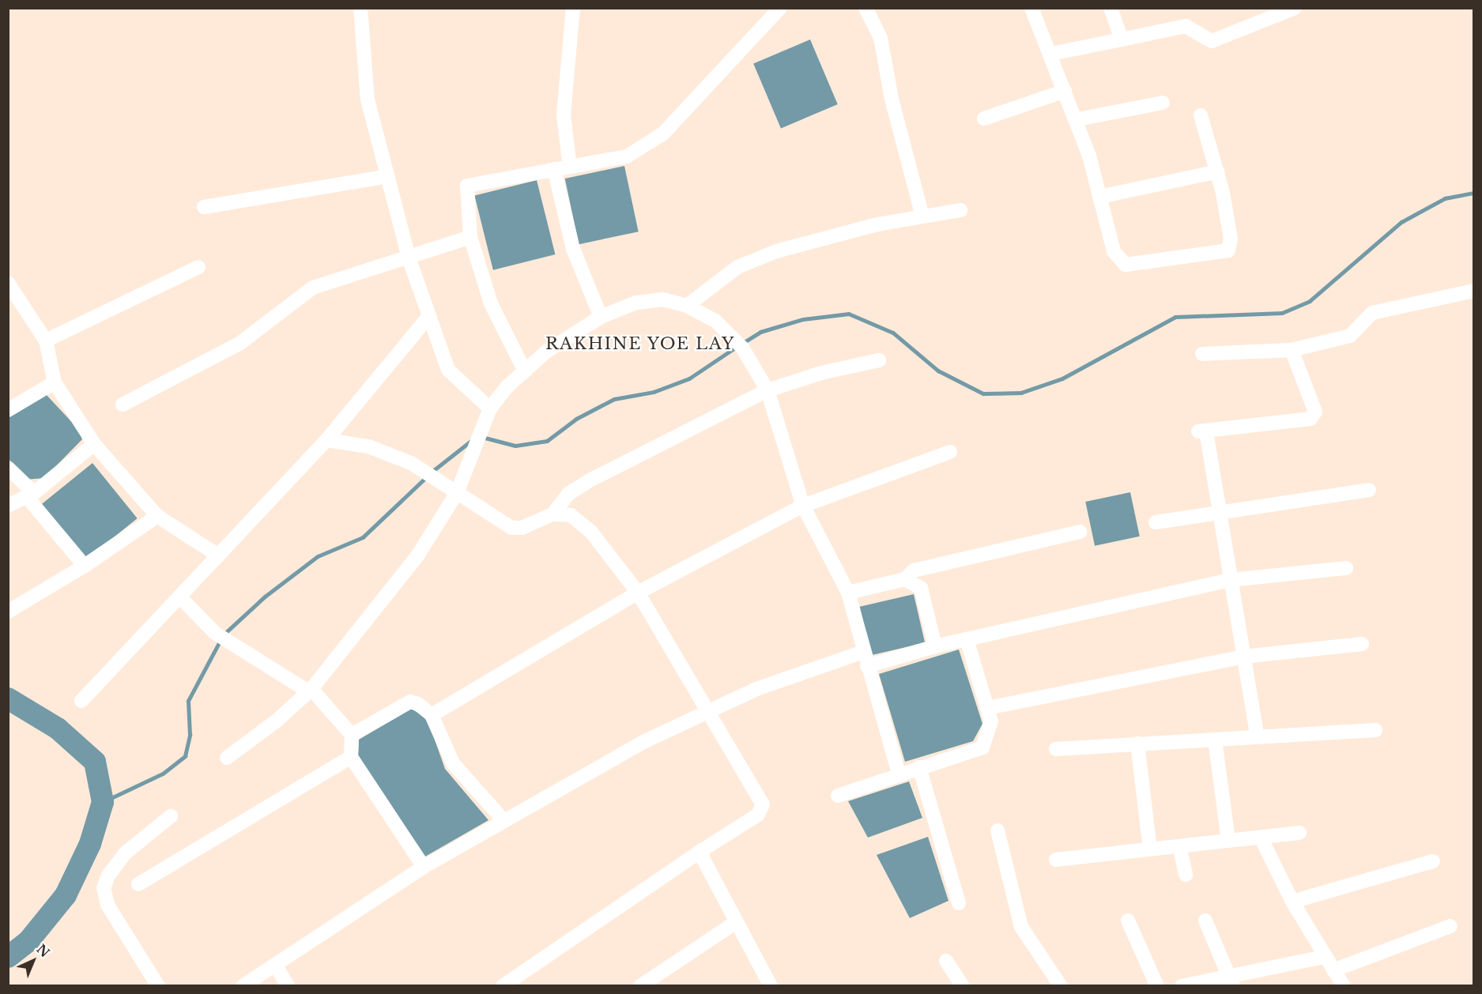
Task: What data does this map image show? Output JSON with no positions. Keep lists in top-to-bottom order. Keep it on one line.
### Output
{"districts":["RAKHINE YOE LAY"],"north":"top right"}
